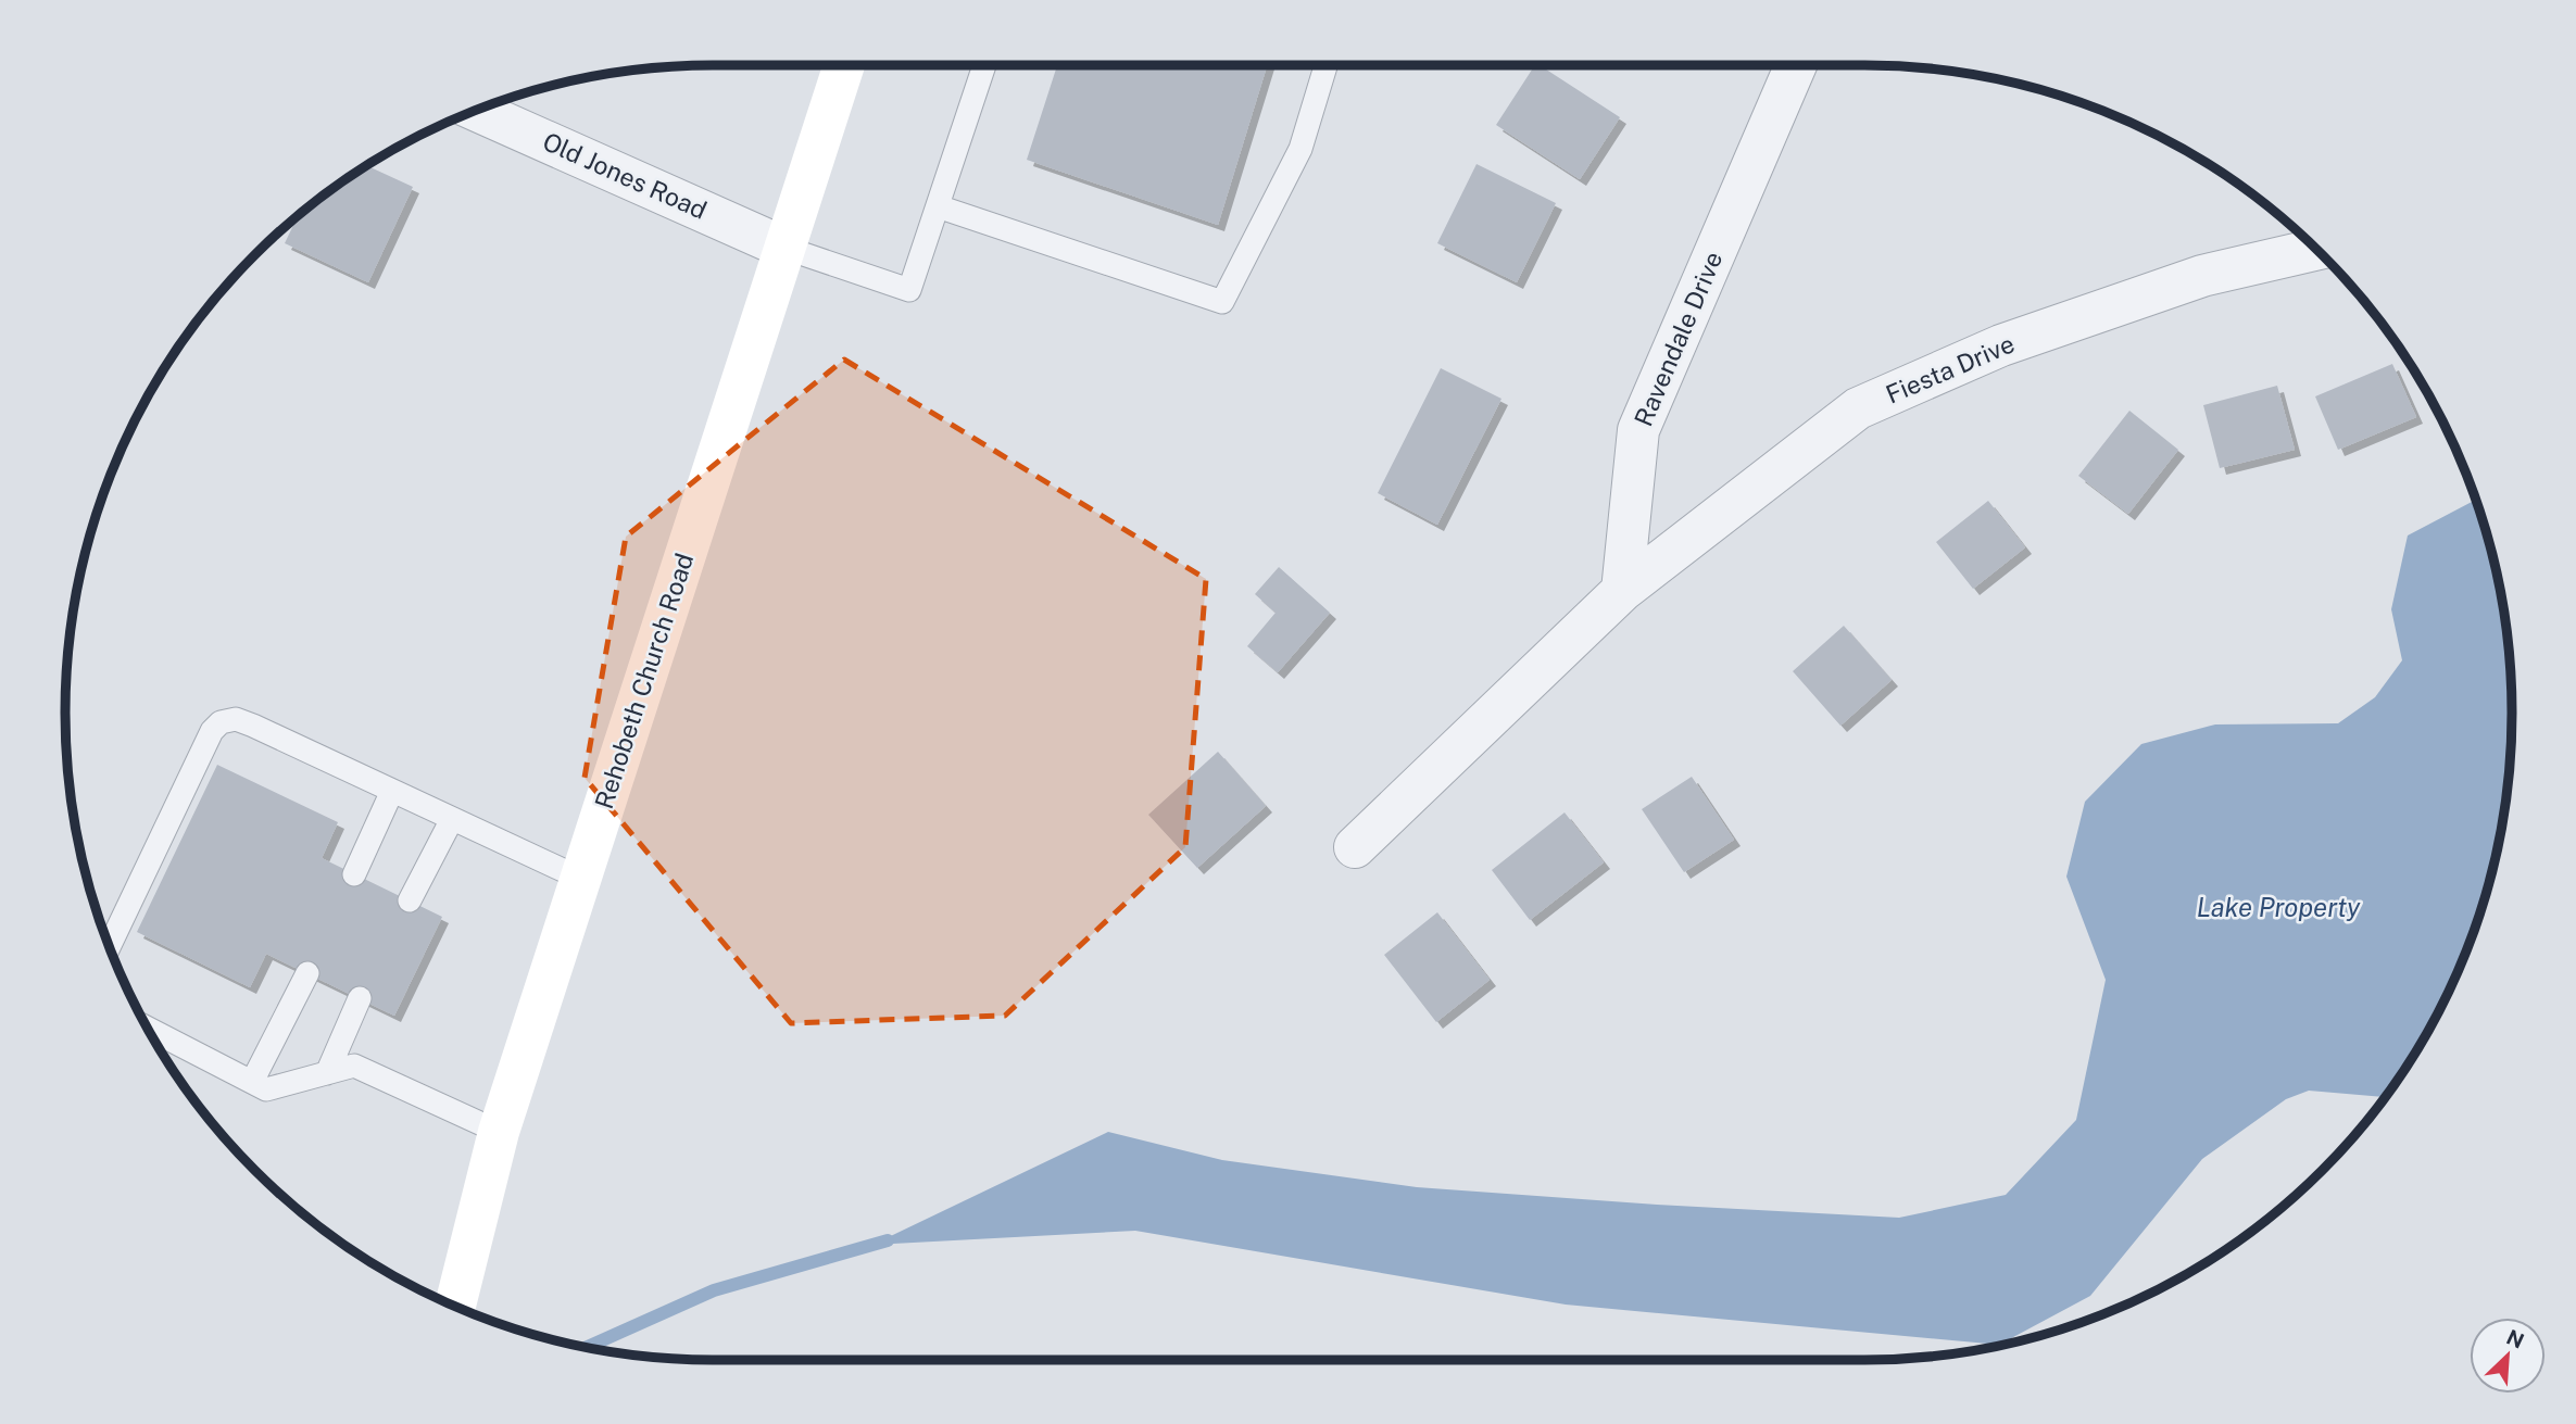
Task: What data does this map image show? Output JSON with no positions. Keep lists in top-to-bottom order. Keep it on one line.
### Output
{"streets":{"street":["Old Jones Road","Ravendale Drive","Fiesta Drive","Rehobeth Church Road"]},"crossings":[["Old Jones Road","Rehobeth Church Road"],["Ravendale Drive","Fiesta Drive"]],"water":["Lake Property"],"north":"top right"}
